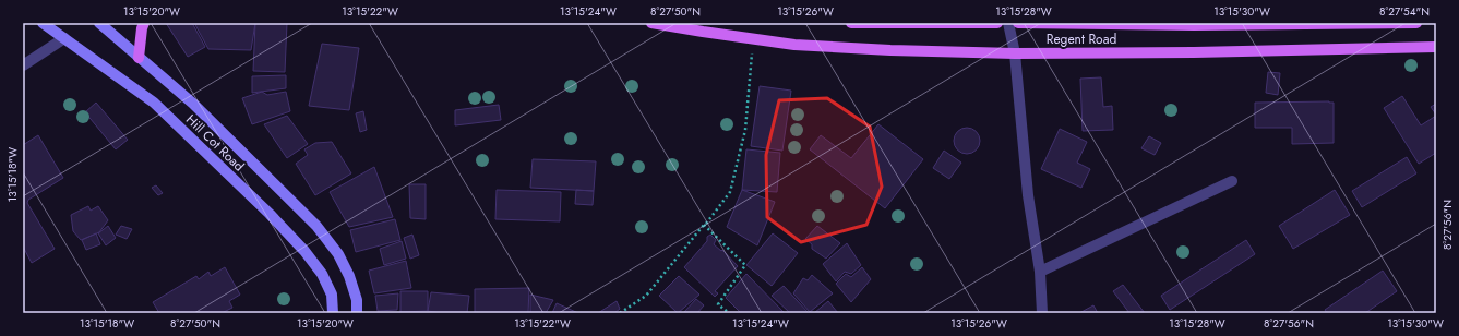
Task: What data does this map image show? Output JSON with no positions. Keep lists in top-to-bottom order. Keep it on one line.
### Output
{"streets":{"main road":["Regent Road","Hill Cot Road"]},"coordinates":["13°15'20\"W","13°15'22\"W","13°15'24\"W","8°27'50\"N","13°15'26\"W","13°15'28\"W","13°15'30\"W","8°27'54\"N","13°15'18\"W","8°27'56\"N"]}
